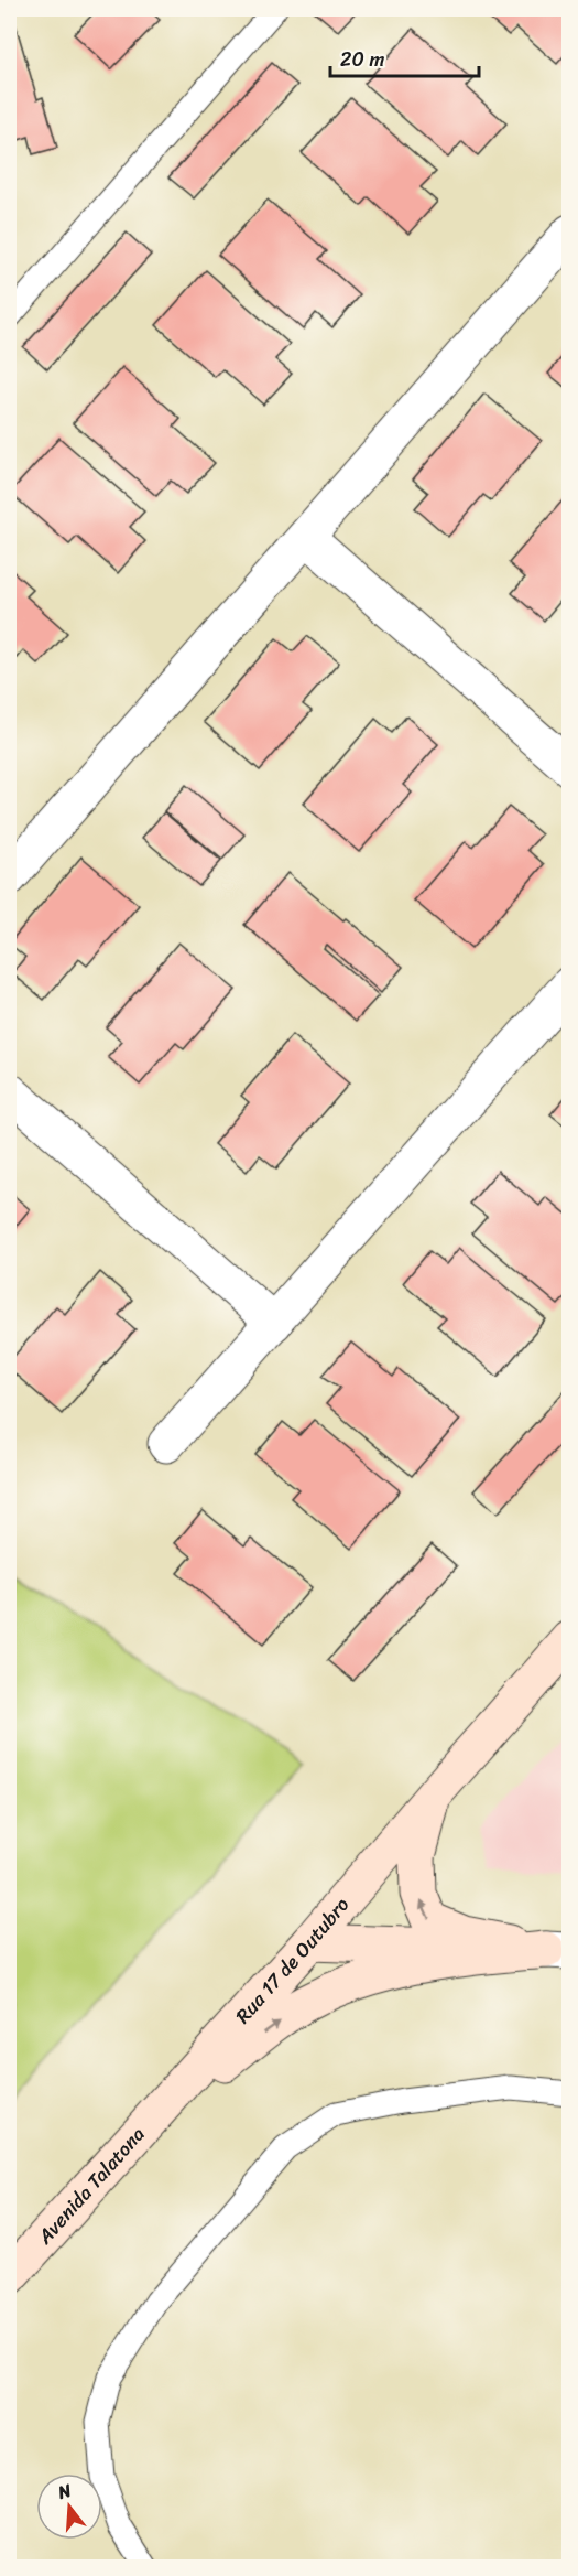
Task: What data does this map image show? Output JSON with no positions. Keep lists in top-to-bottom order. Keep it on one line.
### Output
{"streets":{"main road":["Rua 17 de Outubro","Avenida Talatona"]},"crossings":[["Rua 17 de Outubro","Avenida Talatona"]],"scale_bar":"20 m","north":"top"}
